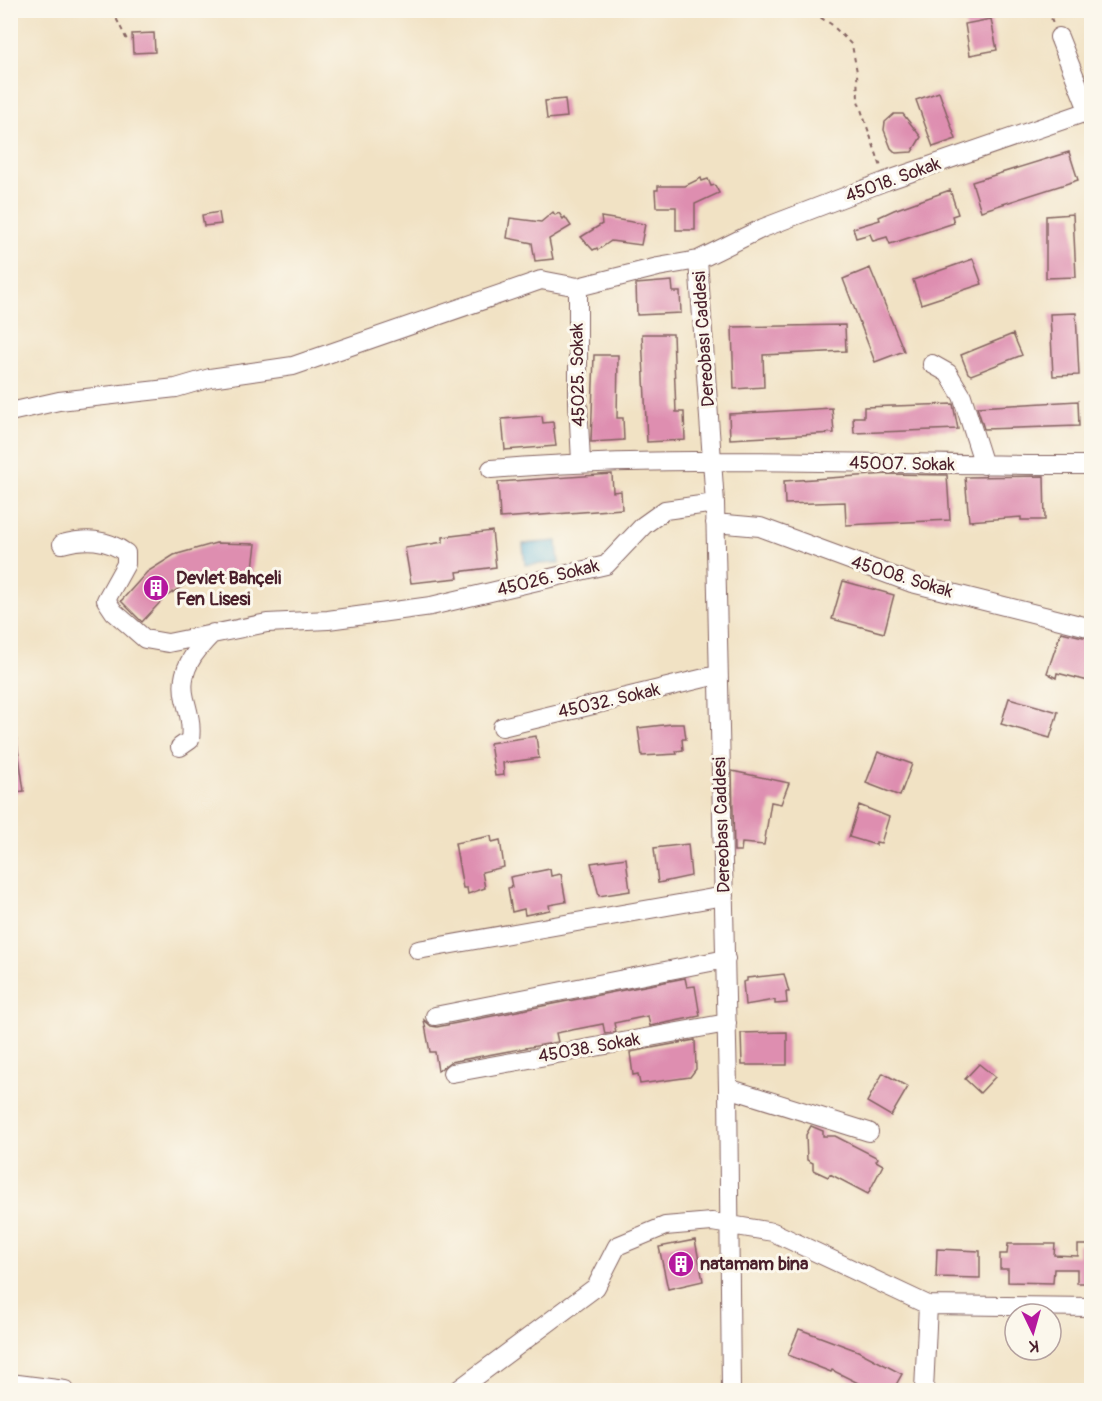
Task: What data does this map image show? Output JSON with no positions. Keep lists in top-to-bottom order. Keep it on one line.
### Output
{"streets":{"street":["45018. Sokak","Dereobası Caddesi","45025. Sokak","45007. Sokak","45008. Sokak","45026. Sokak","45032. Sokak","45038. Sokak"]},"crossings":[["45018. Sokak","Dereobası Caddesi"],["45018. Sokak","45025. Sokak"],["Dereobası Caddesi","45007. Sokak"],["Dereobası Caddesi","45008. Sokak"],["Dereobası Caddesi","45026. Sokak"],["Dereobası Caddesi","45032. Sokak"],["Dereobası Caddesi","45038. Sokak"]],"places":{"building":["Devlet Bahçeli Fen Lisesi","natamam bina"]},"north":"bottom"}
